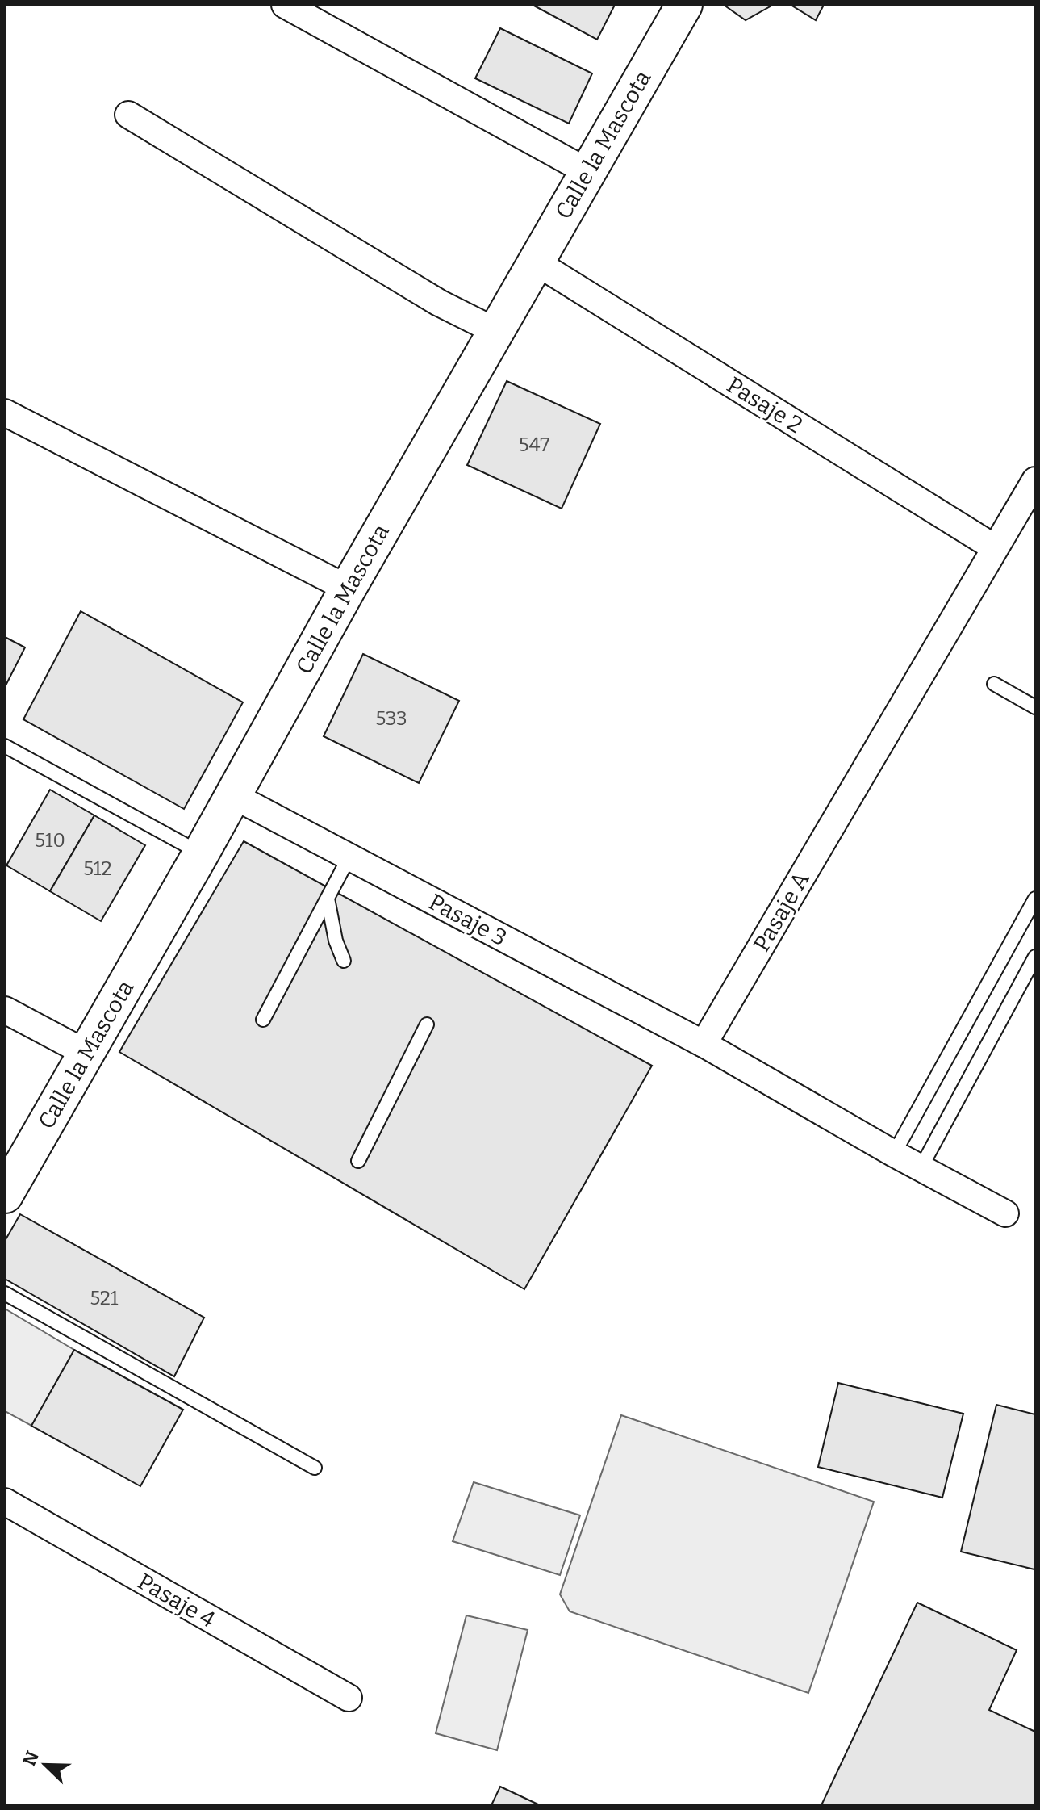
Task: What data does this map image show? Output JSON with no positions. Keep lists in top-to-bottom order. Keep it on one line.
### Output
{"streets":{"main road":["Calle la Mascota"],"street":["Pasaje 2","Pasaje A","Pasaje 3","Pasaje 4"]},"crossings":[["Calle la Mascota","Pasaje 2"],["Calle la Mascota","Pasaje 3"],["Pasaje 2","Pasaje A"],["Pasaje A","Pasaje 3"]],"house_numbers":["547","533","510","512","521"],"north":"top left"}
